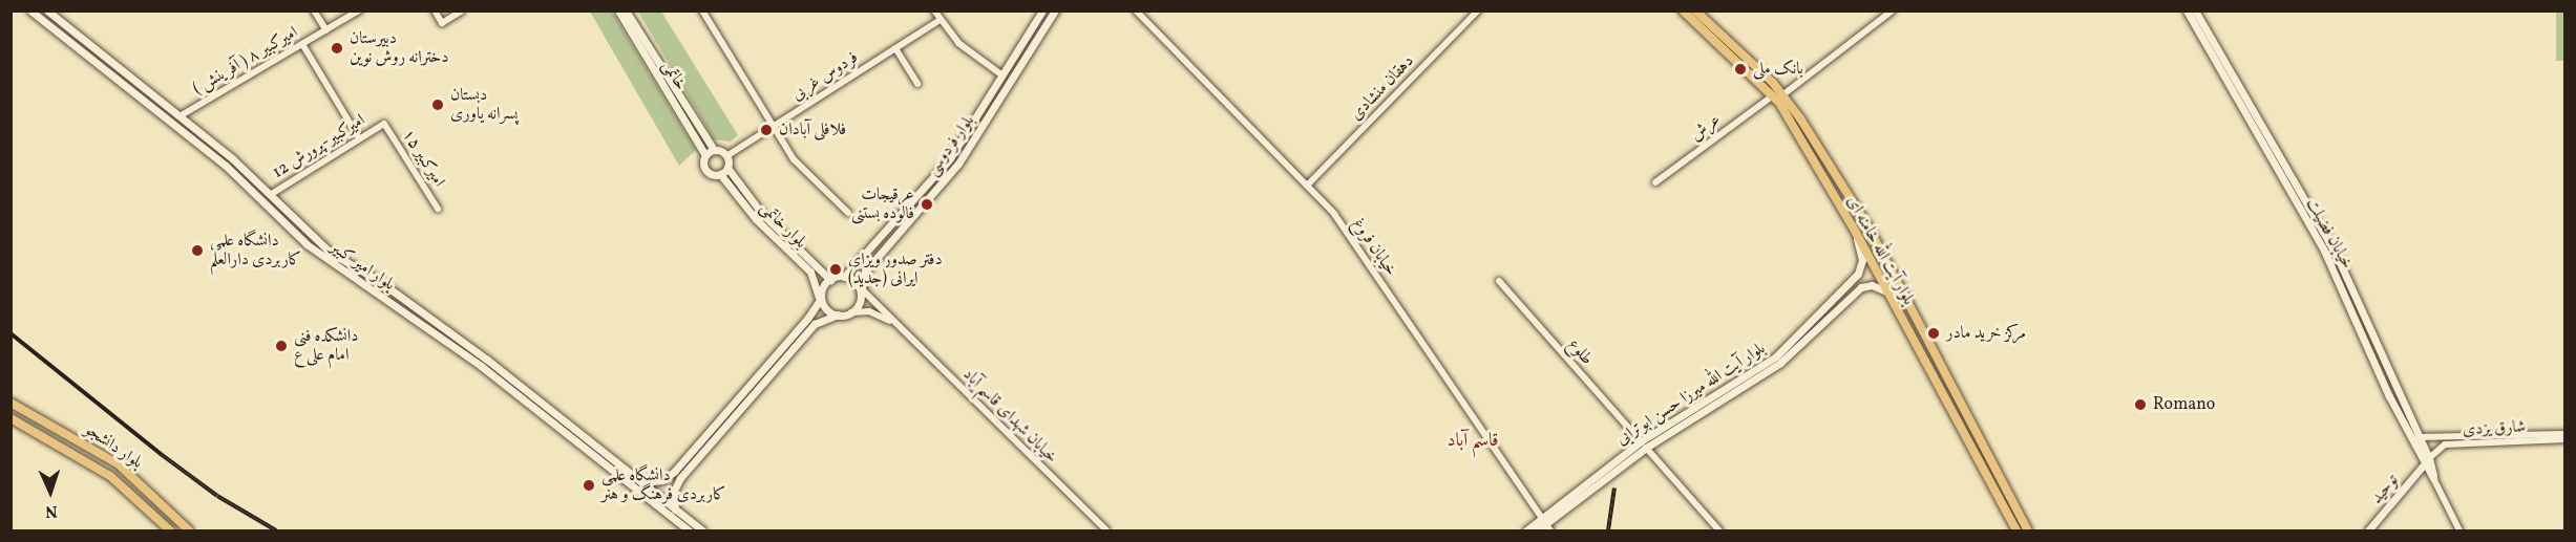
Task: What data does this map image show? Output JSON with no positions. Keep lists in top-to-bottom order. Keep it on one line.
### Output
{"streets":{"main road":["خاتمی","بلوار فردوسی","بلوار خاتمی","خیابان فضیلت","بلوار آیت الله خامنه ای","بلوار امیر کبیر","بلوار آیت الله میرزا حسن ابوترابی","بلوار دانشجو","توحید"],"street":["امیرکبیر ۸ ( آفرینش )","فردوس غربی","دهقان منشادی","عرش","12 امیرکبیر-پرورش","امیرکبیر ۱۵","خیابان فروغ","طلوع","خیابان شهدای قاسم آباد","شارق یزدی"]},"crossings":[["امیرکبیر ۸ ( آفرینش )","بلوار امیر کبیر"],["خاتمی","فردوس غربی"],["خاتمی","بلوار خاتمی"],["فردوس غربی","بلوار خاتمی"],["دهقان منشادی","خیابان فروغ"],["عرش","بلوار آیت الله خامنه ای"],["بلوار فردوسی","بلوار خاتمی"],["بلوار فردوسی","خیابان شهدای قاسم آباد"],["12 امیرکبیر-پرورش","امیرکبیر ۱۵"],["12 امیرکبیر-پرورش","بلوار امیر کبیر"],["بلوار خاتمی","خیابان شهدای قاسم آباد"],["خیابان فضیلت","شارق یزدی"],["خیابان فضیلت","توحید"],["خیابان فروغ","بلوار آیت الله میرزا حسن ابوترابی"],["بلوار آیت الله خامنه ای","بلوار آیت الله میرزا حسن ابوترابی"],["طلوع","بلوار آیت الله میرزا حسن ابوترابی"],["شارق یزدی","توحید"]],"districts":["قاسم آباد"],"places":["دبیرستان دخترانه روش نوین","بانک ملی","دبستان پسرانه یاوری","فلافلی آبادان","عرقیجات فالوده بستنی","دانشگاه علمی کاربردی دارالعلم","دفتر صدور ویزای ایرانی (جدید)","مرکز خرید مادر","دانشکده فنی امام علی ع","Romano","دانشگاه علمی کاربردی فرهنگ و هنر"],"north":"bottom"}
